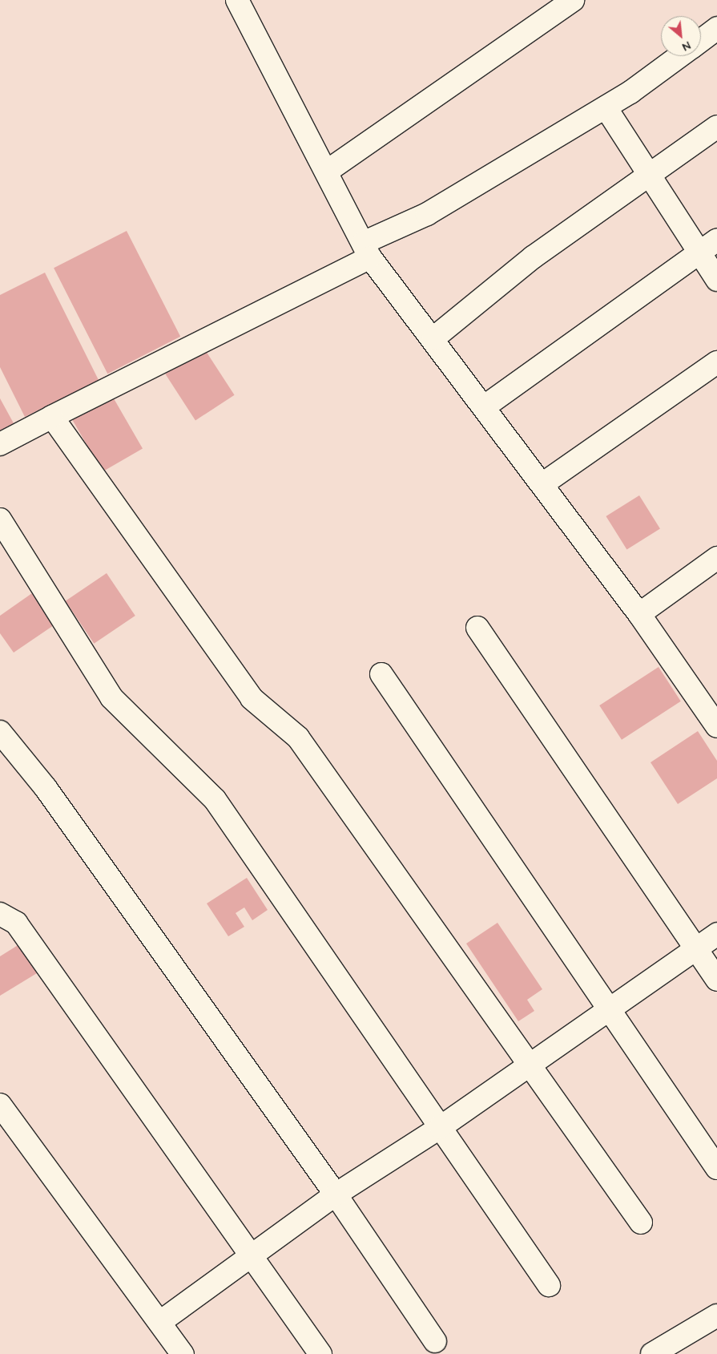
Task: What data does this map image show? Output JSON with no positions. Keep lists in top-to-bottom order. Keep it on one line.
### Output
{"north":"bottom right"}
